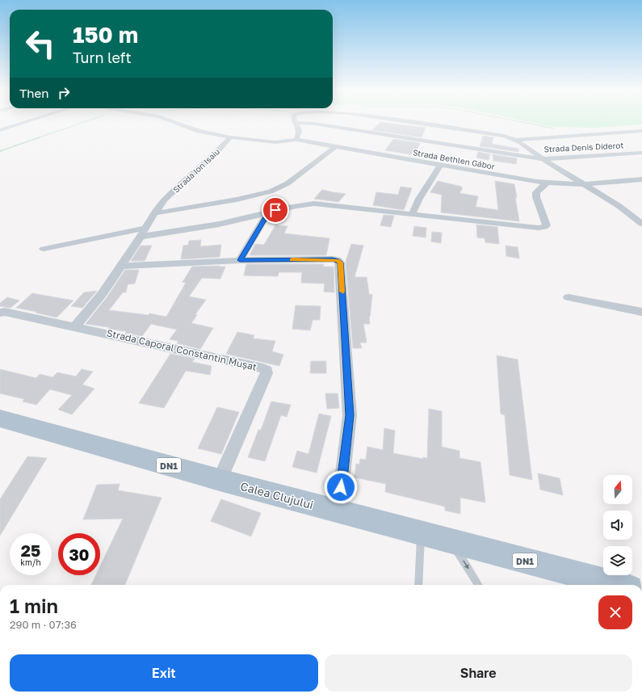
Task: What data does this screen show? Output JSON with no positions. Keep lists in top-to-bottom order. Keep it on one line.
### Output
{"streets":{"main road":["DN1","Calea Clujului"],"street":["Strada Denis Diderot","Strada Bethlen Gábor","Strada Ion Isaiu","Strada Caporal Constantin Mușat"]},"crossings":[["Strada Bethlen Gábor","Strada Ion Isaiu"],["Strada Caporal Constantin Mușat","Calea Clujului"]],"north":"top","page":{"turn":["150 m","Turn left"],"then":"Then","speed":"25 km/h","limit":"30","heading":["1 min","290 m · 07:36"],"buttons":["Exit","Share"]}}
